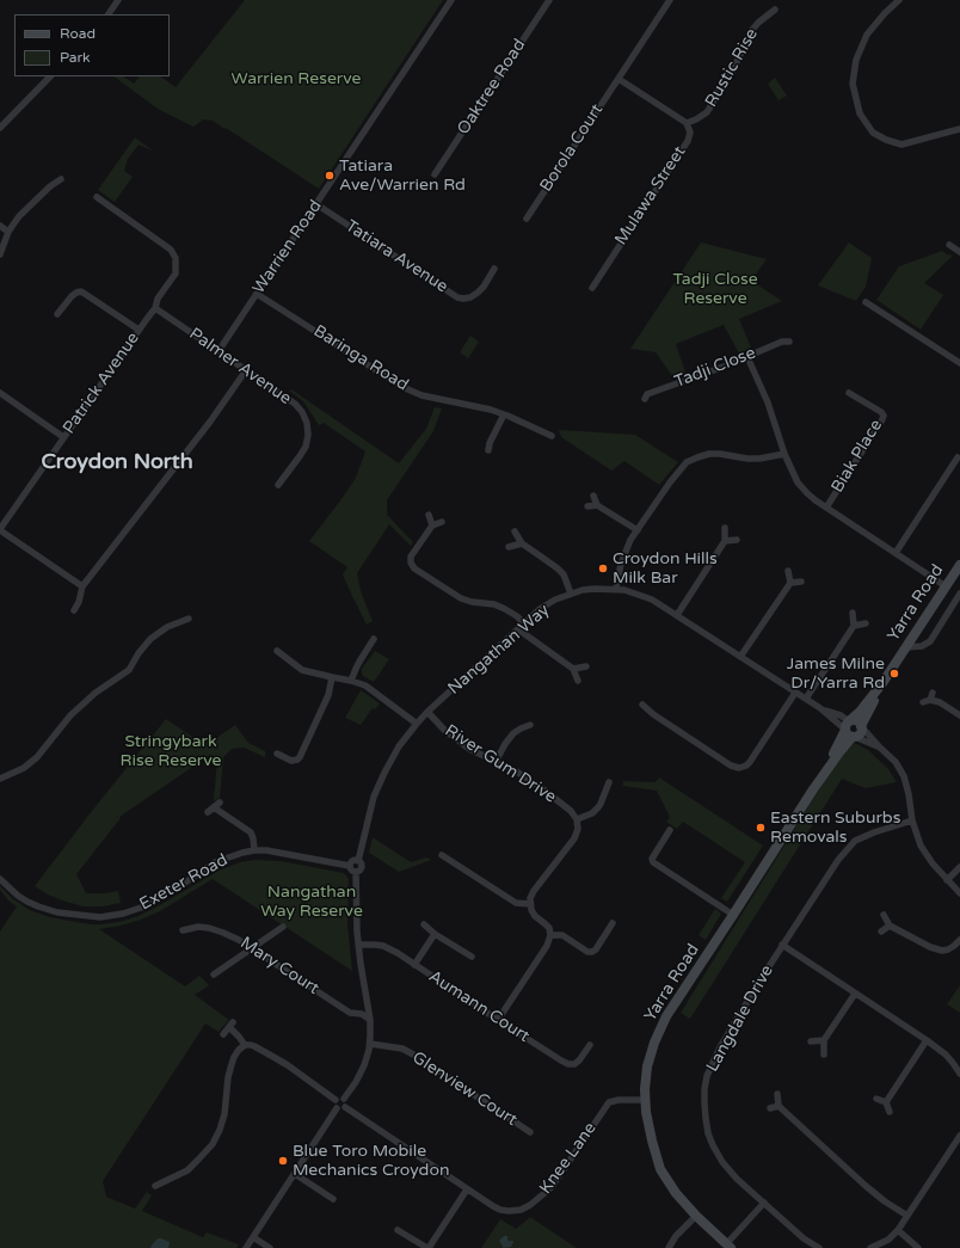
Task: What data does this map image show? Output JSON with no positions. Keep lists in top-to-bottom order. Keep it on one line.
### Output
{"streets":{"main road":["Yarra Road"],"street":["Rustic Rise","Oaktree Road","Borola Court","Mulawa Street","Warrien Road","Tatiara Avenue","Baringa Road","Palmer Avenue","Tadji Close","Patrick Avenue","Biak Place","Nangathan Way","River Gum Drive","Exeter Road","Mary Court","Aumann Court","Langdale Drive","Glenview Court","Knee Lane"]},"crossings":[["Rustic Rise","Mulawa Street"],["Borola Court","Mulawa Street"],["Warrien Road","Tatiara Avenue"],["Warrien Road","Baringa Road"],["Warrien Road","Palmer Avenue"],["Palmer Avenue","Patrick Avenue"],["Yarra Road","Nangathan Way"],["Yarra Road","Knee Lane"],["Nangathan Way","River Gum Drive"],["Nangathan Way","Exeter Road"]],"districts":["Croydon North"],"parks":["Warrien Reserve","Tadji Close Reserve","Stringybark Rise Reserve","Nangathan Way Reserve"],"places":["Tatiara Ave/Warrien Rd","Croydon Hills Milk Bar","James Milne Dr/Yarra Rd","Eastern Suburbs Removals","Blue Toro Mobile Mechanics Croydon"],"legend":["Road","Park"]}
